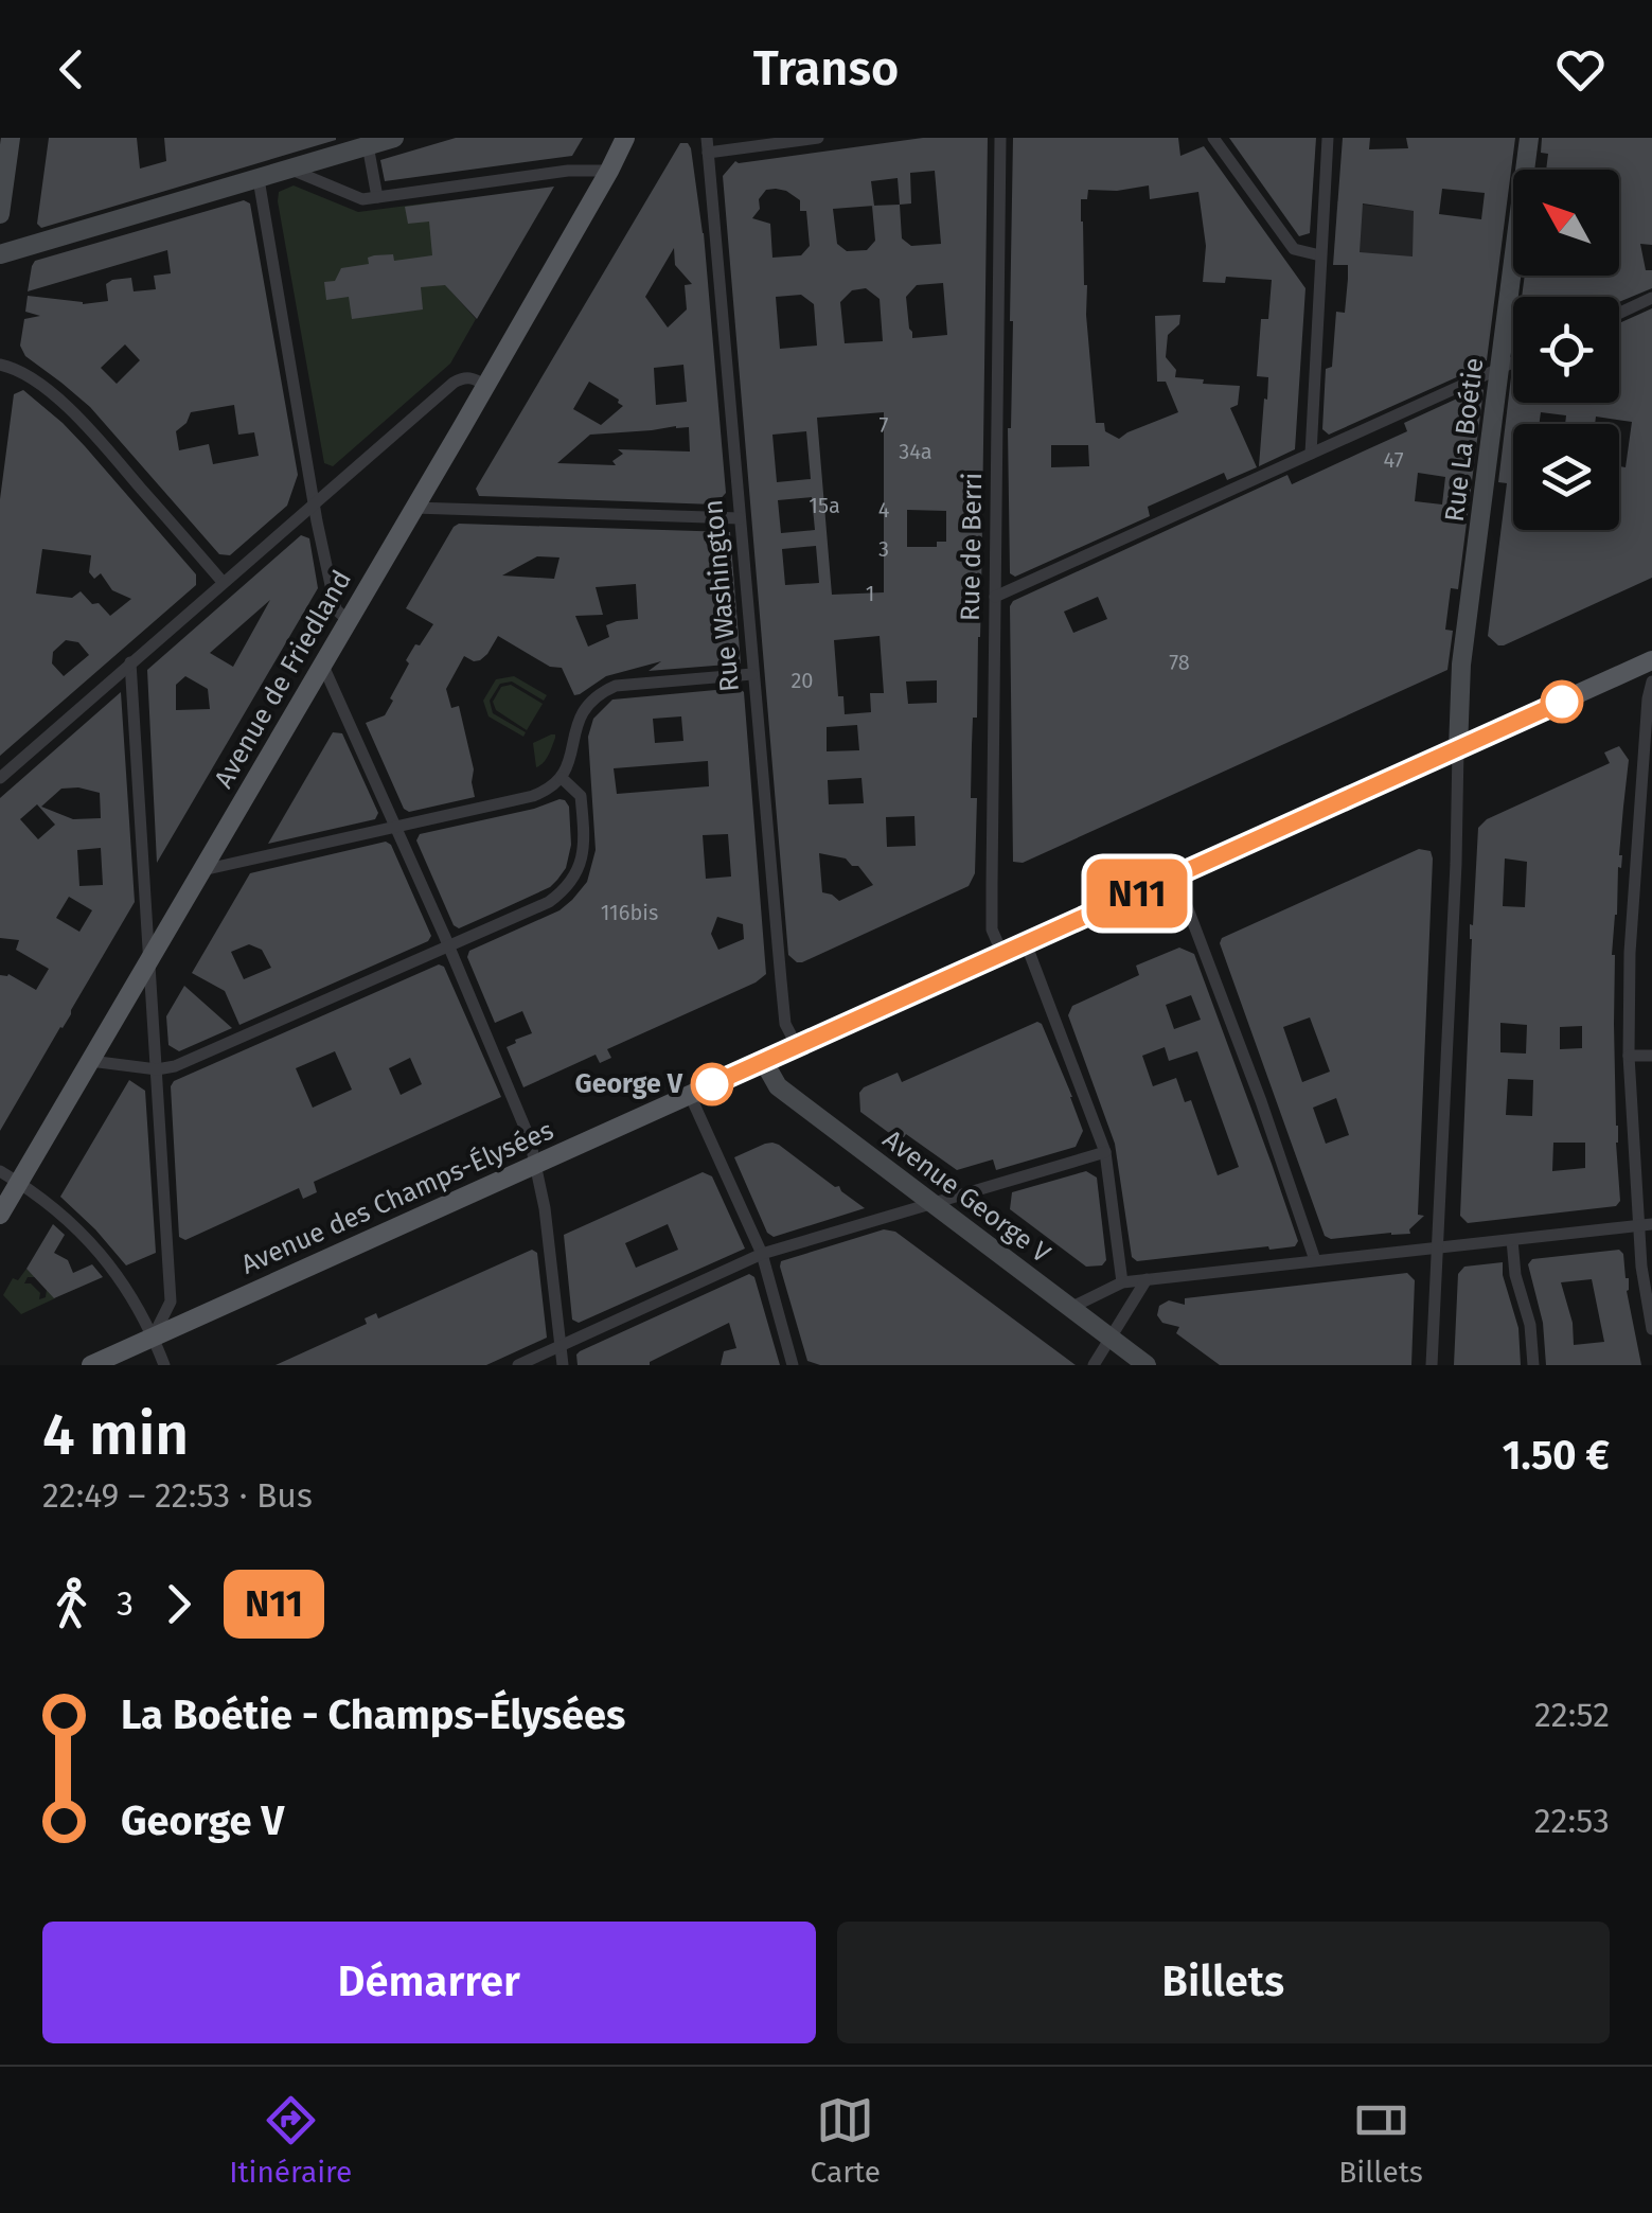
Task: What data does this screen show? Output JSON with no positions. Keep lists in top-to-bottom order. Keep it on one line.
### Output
{"streets":{"main road":["Avenue de Friedland","Avenue des Champs-Élysées"],"street":["Rue La Boétie","Rue de Berri","Rue Washington","Avenue George V"]},"crossings":[["Rue La Boétie","Avenue des Champs-Élysées"],["Rue de Berri","Avenue des Champs-Élysées"],["Rue Washington","Avenue des Champs-Élysées"],["Avenue George V","Avenue des Champs-Élysées"]],"places":["George V"],"lines":["bus line N11"],"house_numbers":["7","34a","47","15a","4","3","1","78","20","116bis"],"north":"top left","page":{"header":"Transo","on_map":"N11","heading":["4 min","22:49 – 22:53 · Bus","1.50 €"],"legs":["3","N11"],"list":[{"name":"La Boétie - Champs-Élysées","value":"22:52"},{"name":"George V","value":"22:53"}],"buttons":["Démarrer","Billets"],"tabs":["Itinéraire","Carte","Billets"]}}
